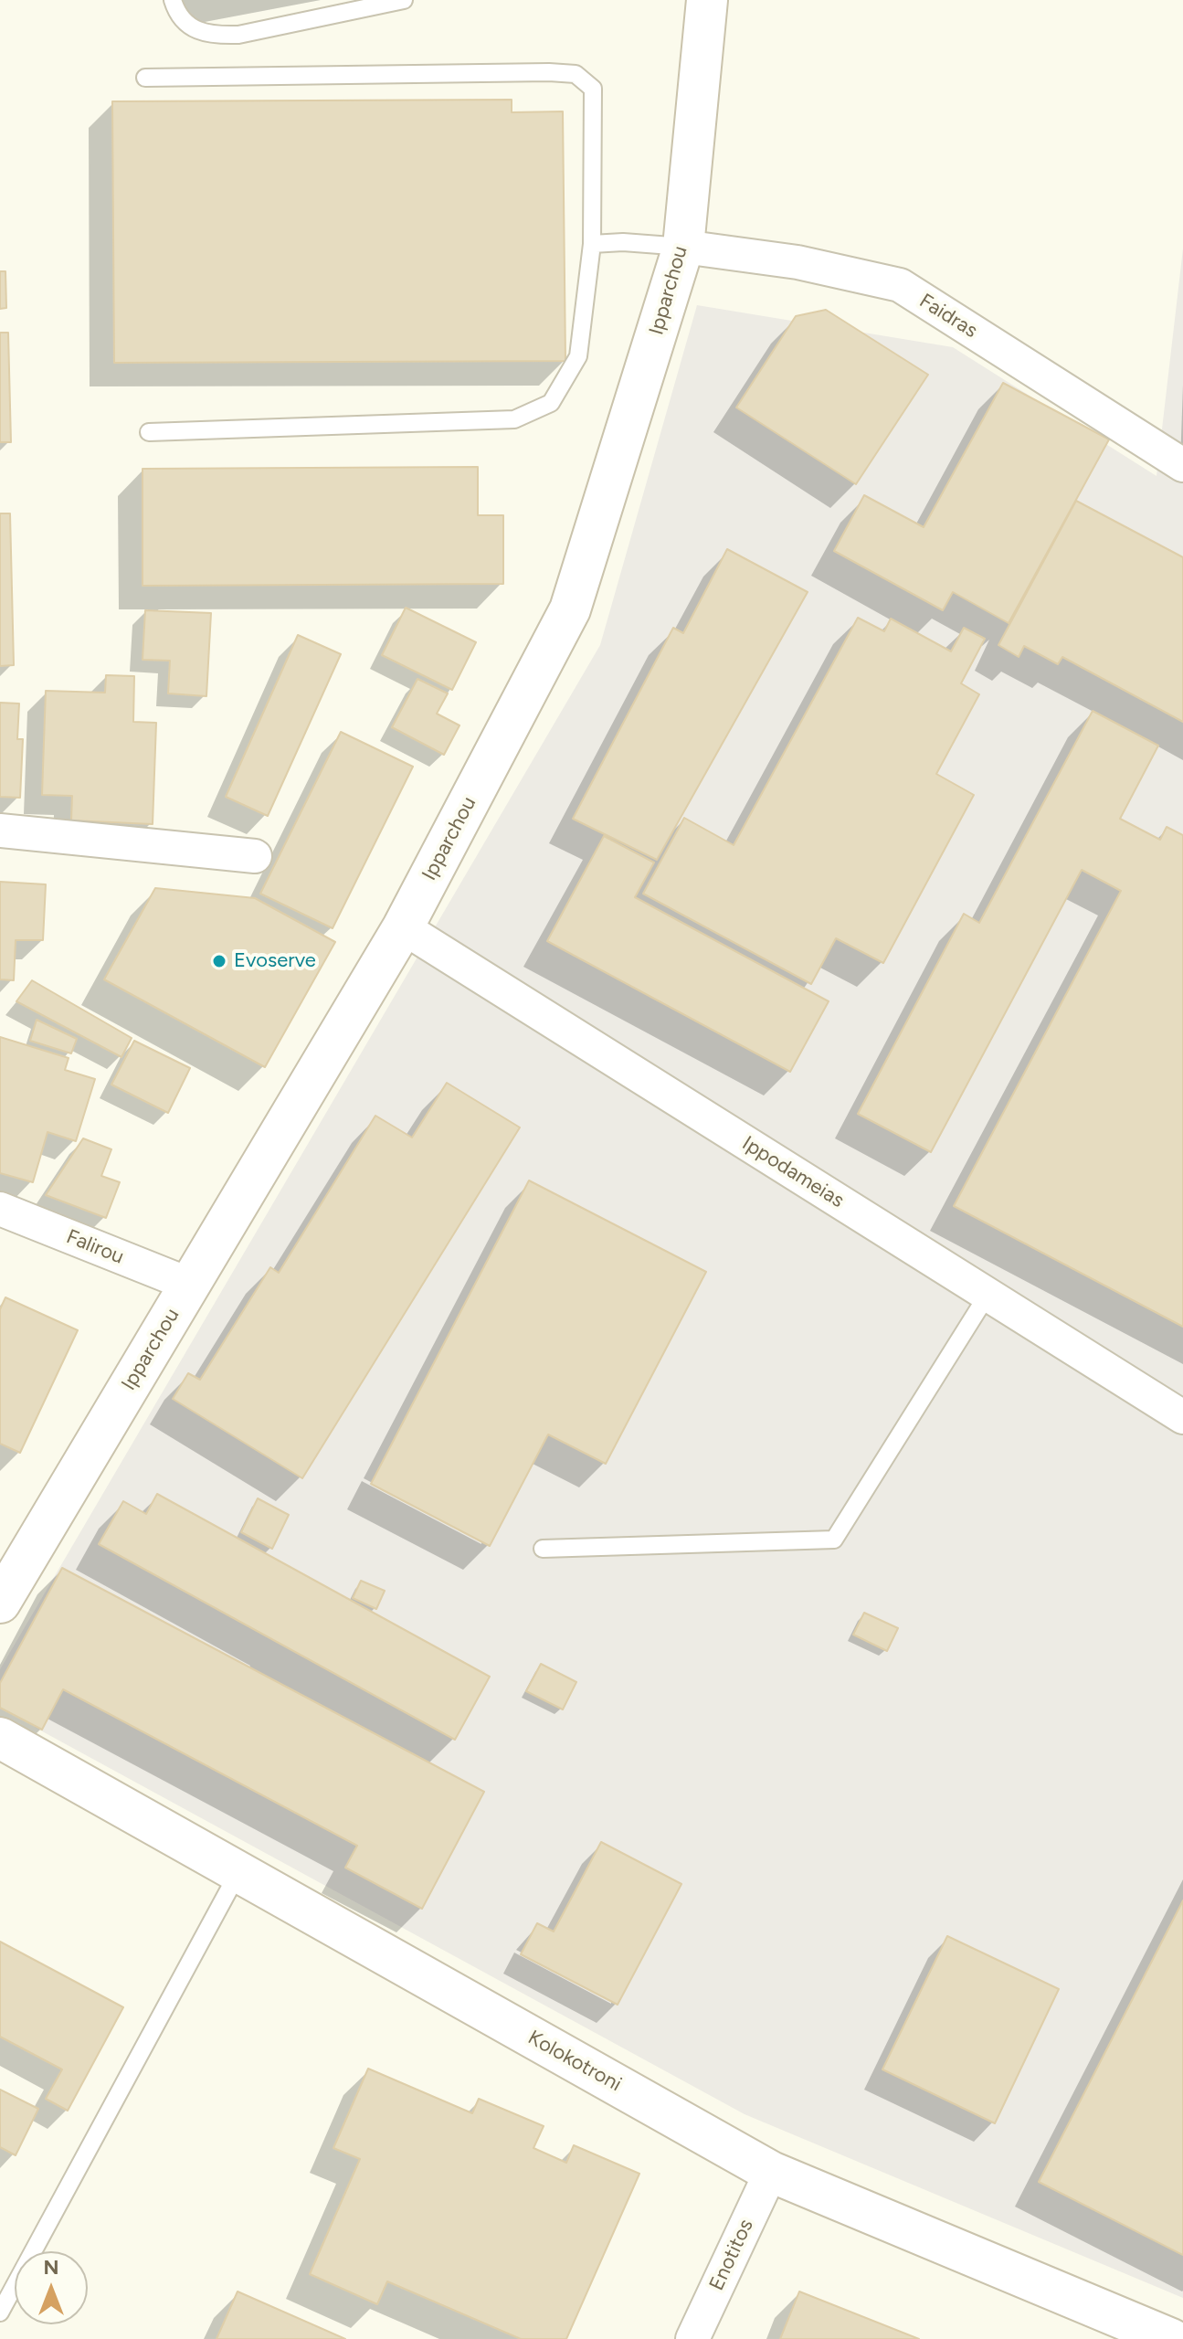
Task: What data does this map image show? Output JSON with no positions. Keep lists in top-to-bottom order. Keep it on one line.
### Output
{"streets":{"street":["Ipparchou","Faidras","Ippodameias","Falirou","Kolokotroni","Enotitos"]},"crossings":[["Ipparchou","Faidras"],["Ipparchou","Ippodameias"],["Ipparchou","Falirou"],["Kolokotroni","Enotitos"]],"places":["Evoserve"],"north":"top"}
